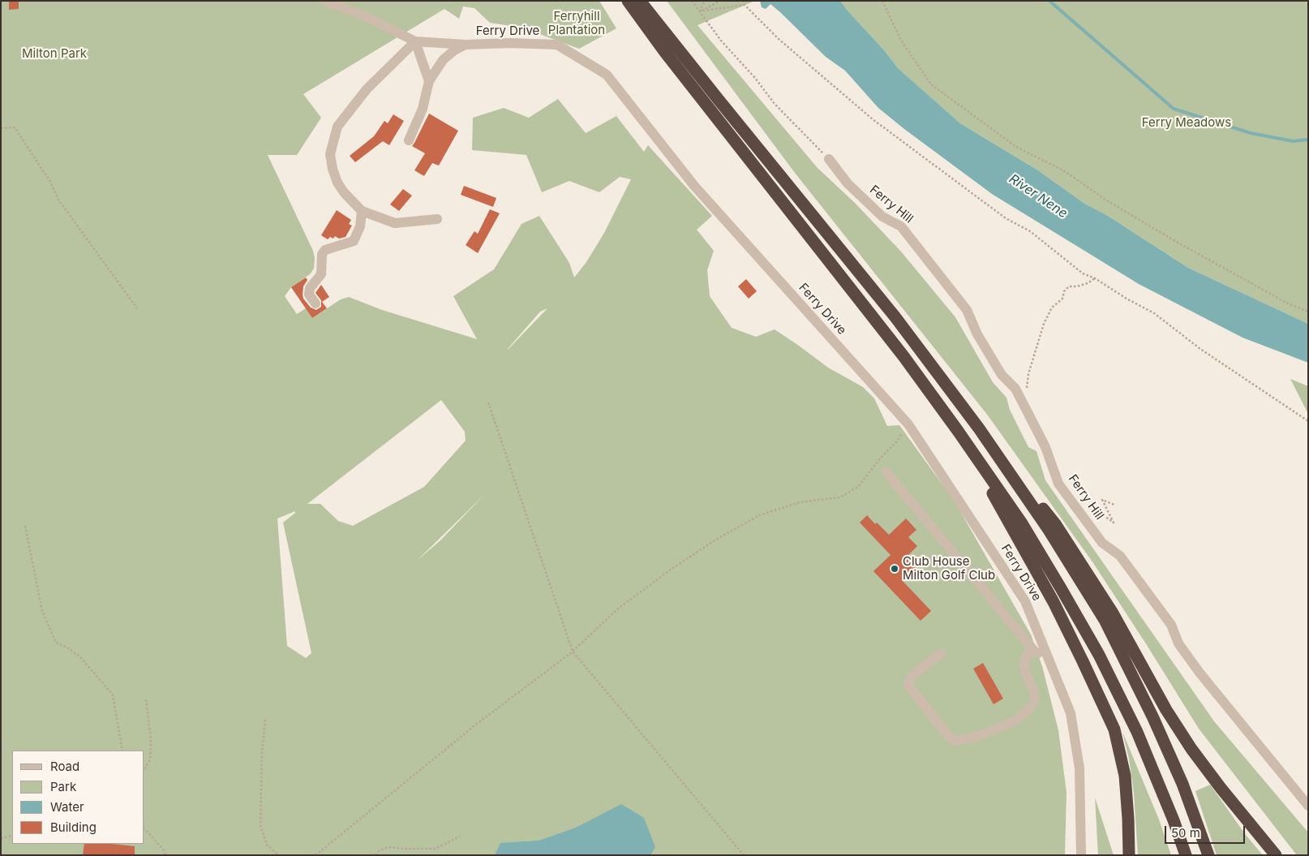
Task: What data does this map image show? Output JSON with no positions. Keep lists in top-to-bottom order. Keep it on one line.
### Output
{"streets":{"street":["Ferry Drive","Ferry Hill"]},"water":["River Nene"],"parks":["Ferryhill Plantation","Milton Park","Ferry Meadows"],"places":["Club House Milton Golf Club"],"legend":["Road","Park","Water","Building"],"scale_bar":"50 m"}
